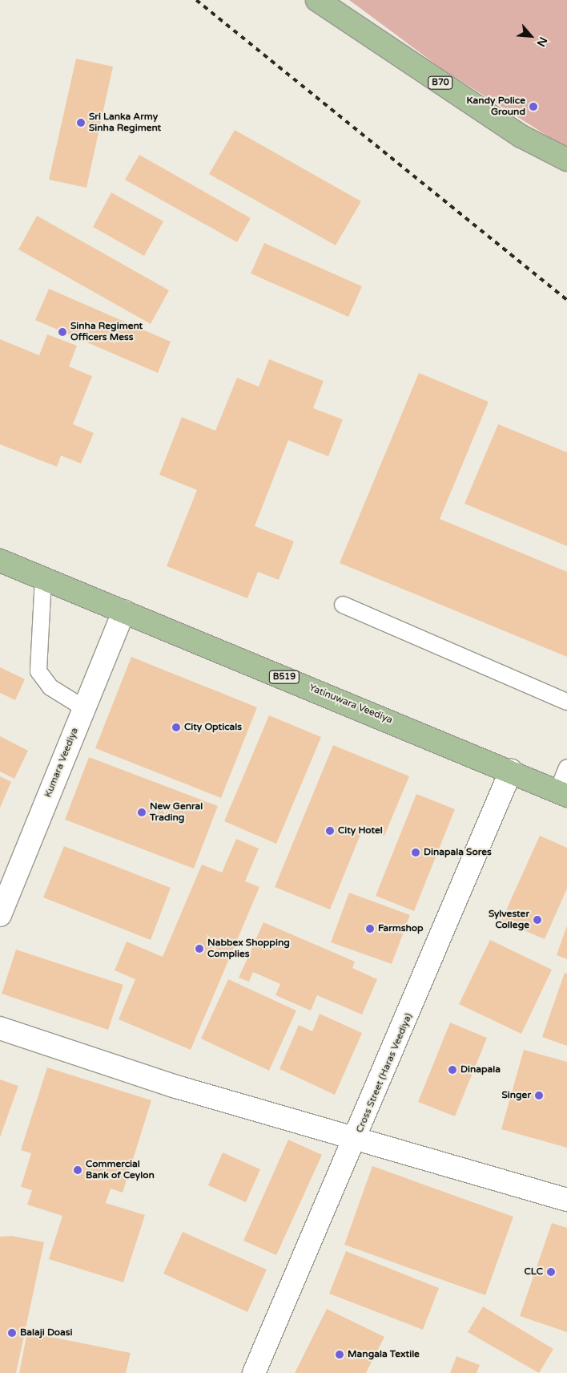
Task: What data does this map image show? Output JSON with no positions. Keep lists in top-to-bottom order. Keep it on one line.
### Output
{"streets":{"main road":["B70","B519","Yatinuwara Veediya"],"street":["Kumara Veediya","Cross Street (Haras Veediya)"]},"crossings":[["Yatinuwara Veediya","Kumara Veediya"],["Yatinuwara Veediya","Cross Street (Haras Veediya)"]],"places":["Kandy Police Ground","Sri Lanka Army Sinha Regiment","Sinha Regiment Officers Mess","City Opticals","New Genral Trading","City Hotel","Dinapala Sores","Sylvester College","Farmshop","Nabbex Shopping Complies","Dinapala","Singer","Commercial Bank of Ceylon","CLC","Balaji Doasi","Mangala Textile"],"north":"bottom right"}
